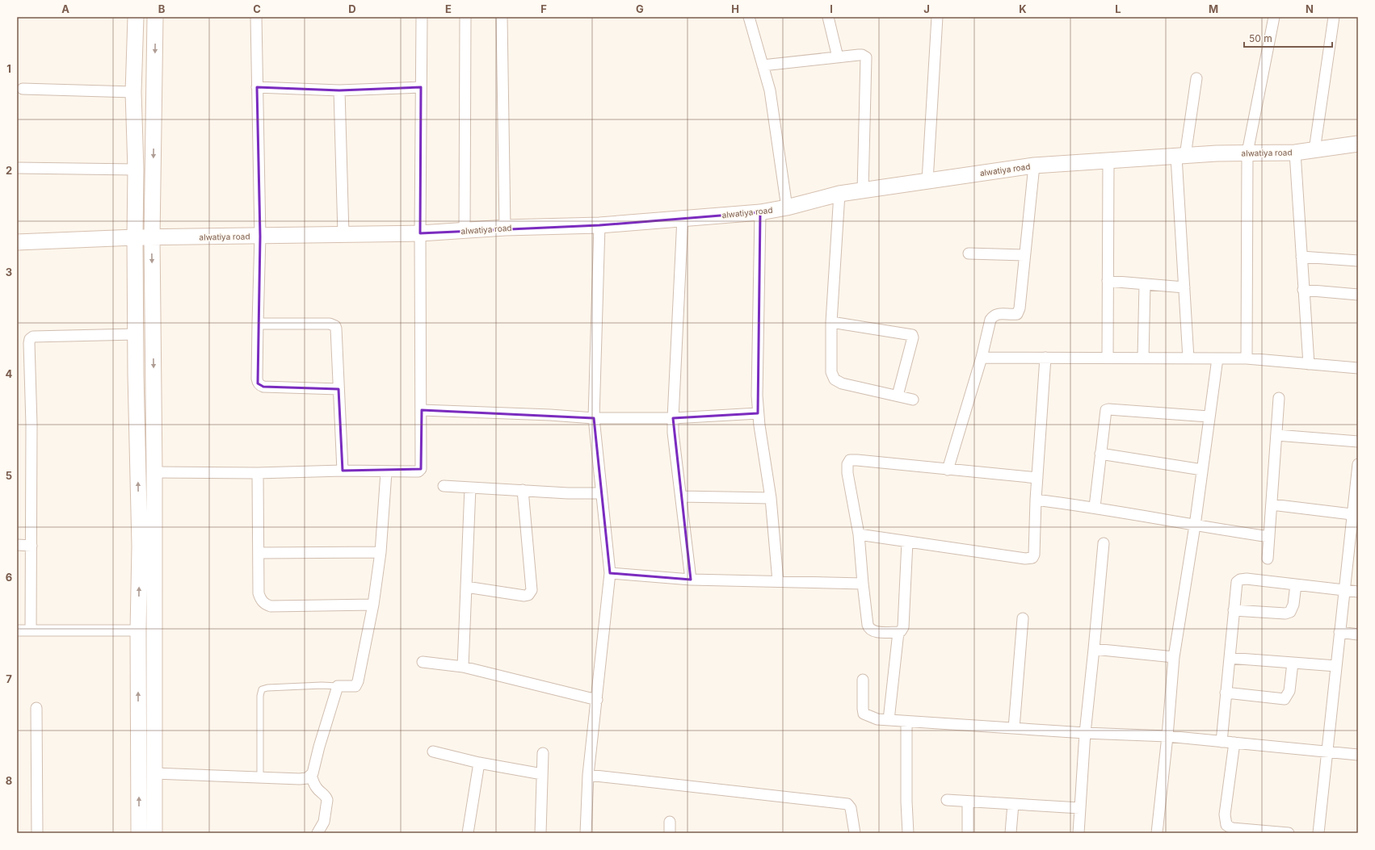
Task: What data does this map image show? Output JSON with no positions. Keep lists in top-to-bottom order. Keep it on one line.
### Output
{"streets":{"street":["alwatiya road"]},"scale_bar":"50 m","grid":{"columns":["A","B","C","D","E","F","G","H","I","J","K","L","M","N"],"rows":["1","2","3","4","5","6","7","8"]}}
